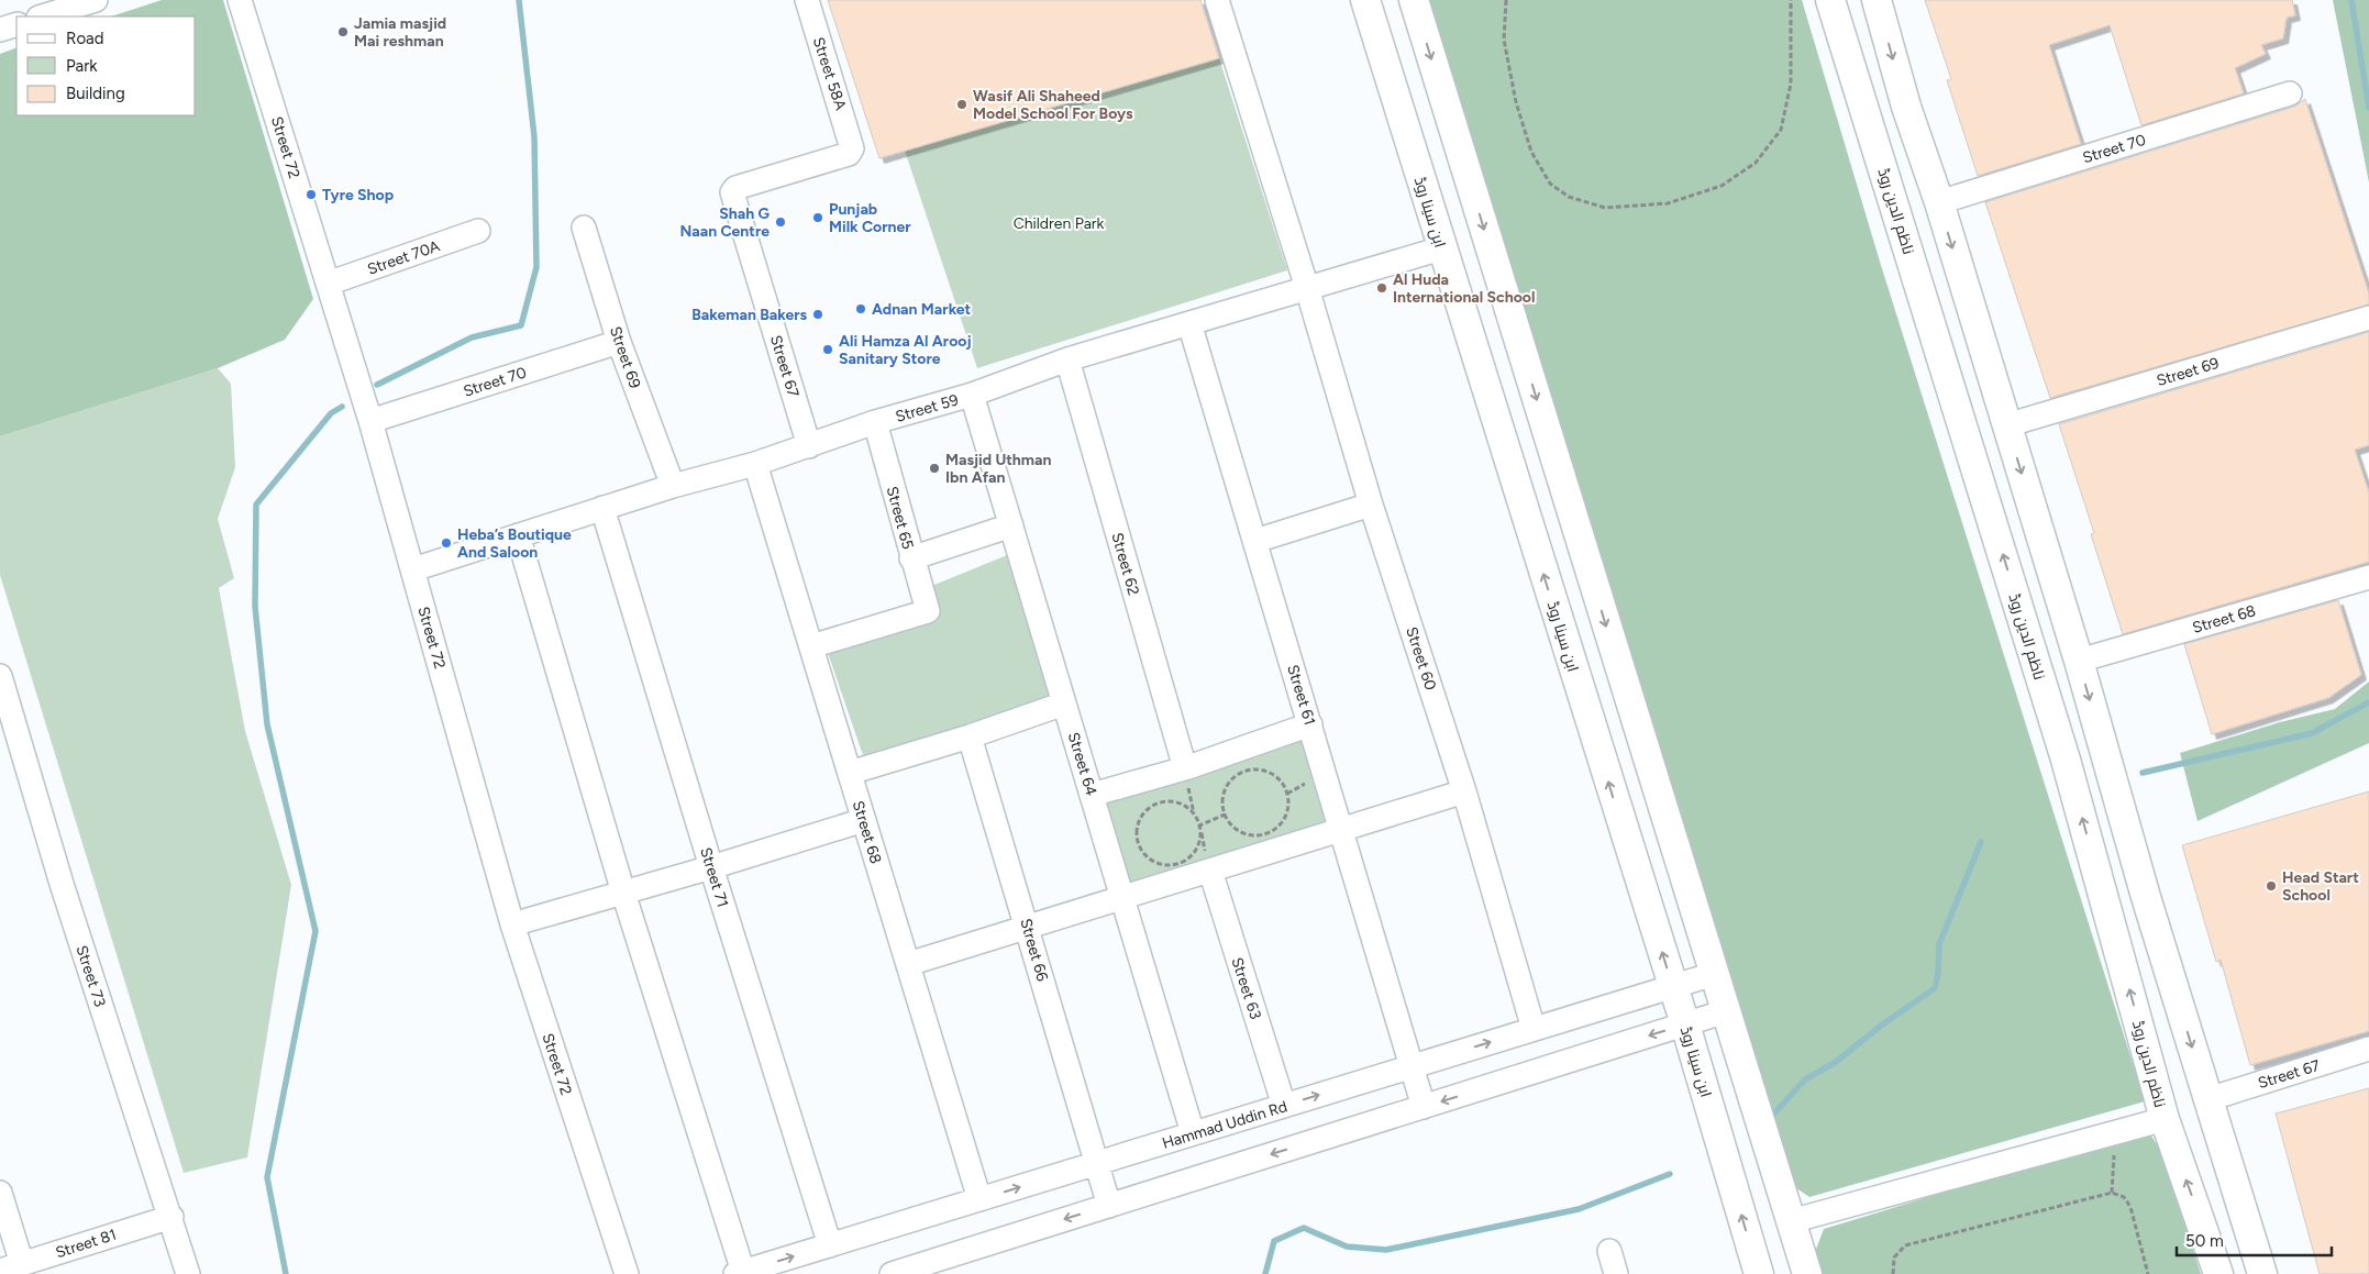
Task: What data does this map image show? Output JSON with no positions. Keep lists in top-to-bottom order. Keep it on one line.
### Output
{"streets":{"main road":["ناظم الدین روڈ","ابن سینا روڈ"],"street":["Street 58A","Street 72","Street 70","Street 70A","Street 69","Street 67","Street 59","Street 65","Street 62","Street 68","Street 60","Street 61","Street 64","Street 71","Street 66","Street 73","Street 63","Hammad Uddin Rd","Street 81"]},"crossings":[["Street 58A","Street 67"],["Street 72","Street 70"],["Street 72","Street 70A"],["Street 72","Street 59"],["Street 70","Street 69"],["ابن سینا روڈ","Street 59"],["ابن سینا روڈ","Hammad Uddin Rd"],["Street 69","Street 59"],["Street 67","Street 59"],["Street 59","Street 65"],["Street 59","Street 62"],["Street 59","Street 68"],["Street 59","Street 60"],["Street 59","Street 61"],["Street 59","Street 64"],["Street 59","Street 71"],["Street 65","Street 68"],["Street 68","Hammad Uddin Rd"],["Street 60","Hammad Uddin Rd"],["Street 61","Hammad Uddin Rd"],["Street 64","Hammad Uddin Rd"],["Street 71","Hammad Uddin Rd"],["Street 66","Hammad Uddin Rd"],["Street 73","Street 81"],["Street 63","Hammad Uddin Rd"]],"parks":["Children Park"],"places":["Jamia masjid Mai reshman","Wasif Ali Shaheed Model School For Boys","Tyre Shop","Punjab Milk Corner","Shah G Naan Centre","Al Huda International School","Adnan Market","Bakeman Bakers","Ali Hamza Al Arooj Sanitary Store","Masjid Uthman Ibn Afan","Heba’s Boutique And Saloon","Head Start School"],"legend":["Road","Park","Building"],"scale_bar":"50 m"}
